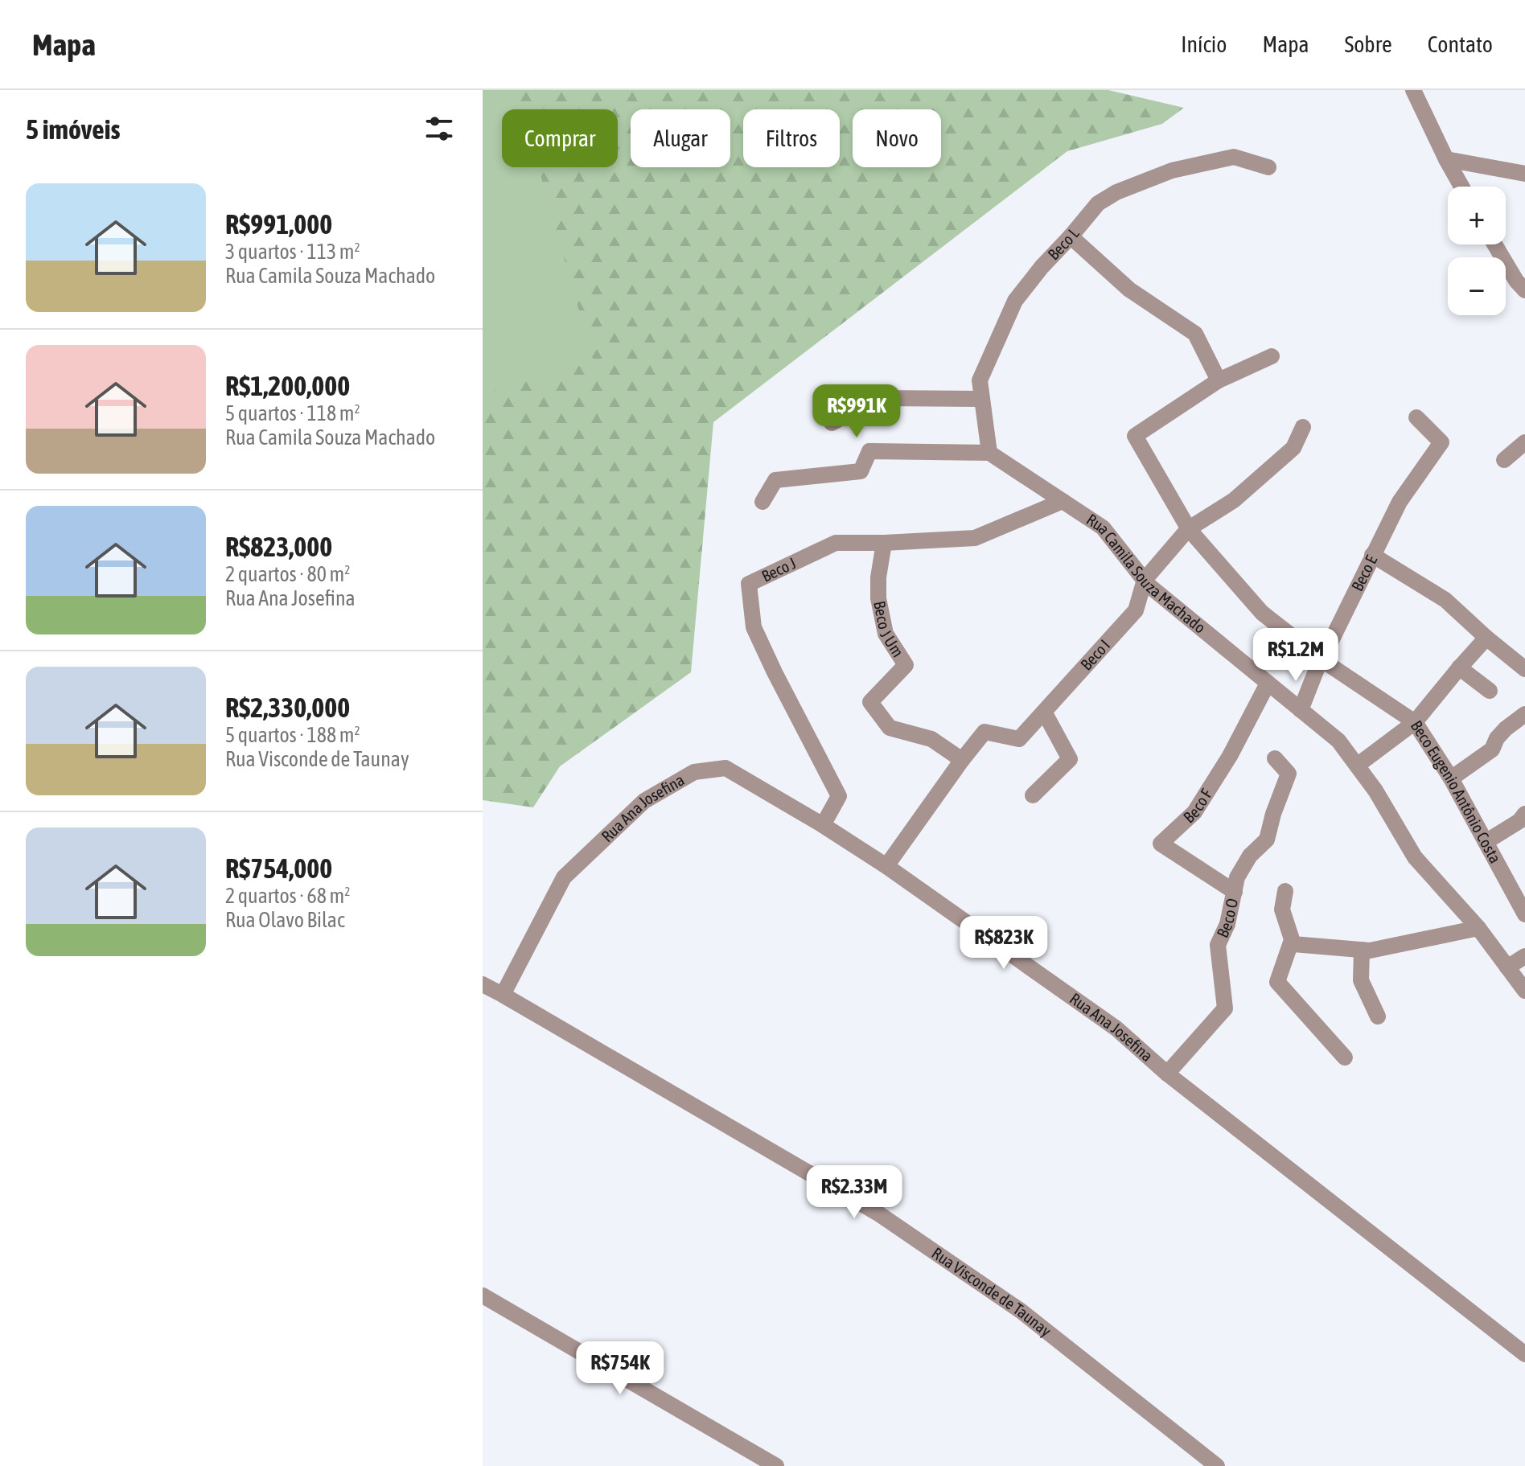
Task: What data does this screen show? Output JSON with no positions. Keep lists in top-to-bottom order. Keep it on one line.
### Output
{"streets":{"street":["Beco L","Beco J","Beco E","Rua Camila Souza Machado","Beco J Um","Beco I","Beco Eugenio Antônio Costa","Beco F","Rua Ana Josefina","Beco O","Rua Visconde de Taunay"]},"crossings":[["Beco L","Rua Camila Souza Machado"],["Beco J","Rua Camila Souza Machado"],["Beco J","Beco J Um"],["Beco J","Rua Ana Josefina"],["Beco E","Rua Camila Souza Machado"],["Beco E","Beco Eugenio Antônio Costa"],["Rua Camila Souza Machado","Beco I"],["Rua Camila Souza Machado","Beco F"],["Beco J Um","Beco I"],["Beco I","Beco Eugenio Antônio Costa"],["Beco I","Rua Ana Josefina"],["Beco F","Beco O"],["Rua Ana Josefina","Beco O"],["Rua Ana Josefina","Rua Visconde de Taunay"]],"page":{"header":"Mapa","nav":["Início","Mapa","Sobre","Contato"],"heading":"5 imóveis","chip":["Comprar","Alugar","Filtros","Novo"],"list":[{"name":"R$991,000","note":"3 quartos · 113 m² · Rua Camila Souza Machado"},{"name":"R$1,200,000","note":"5 quartos · 118 m² · Rua Camila Souza Machado"},{"name":"R$823,000","note":"2 quartos · 80 m² · Rua Ana Josefina"},{"name":"R$2,330,000","note":"5 quartos · 188 m² · Rua Visconde de Taunay"},{"name":"R$754,000","note":"2 quartos · 68 m² · Rua Olavo Bilac"}],"map_buttons":["+","−"],"price":["R$991K","R$1.2M","R$823K","R$2.33M","R$754K"]}}
